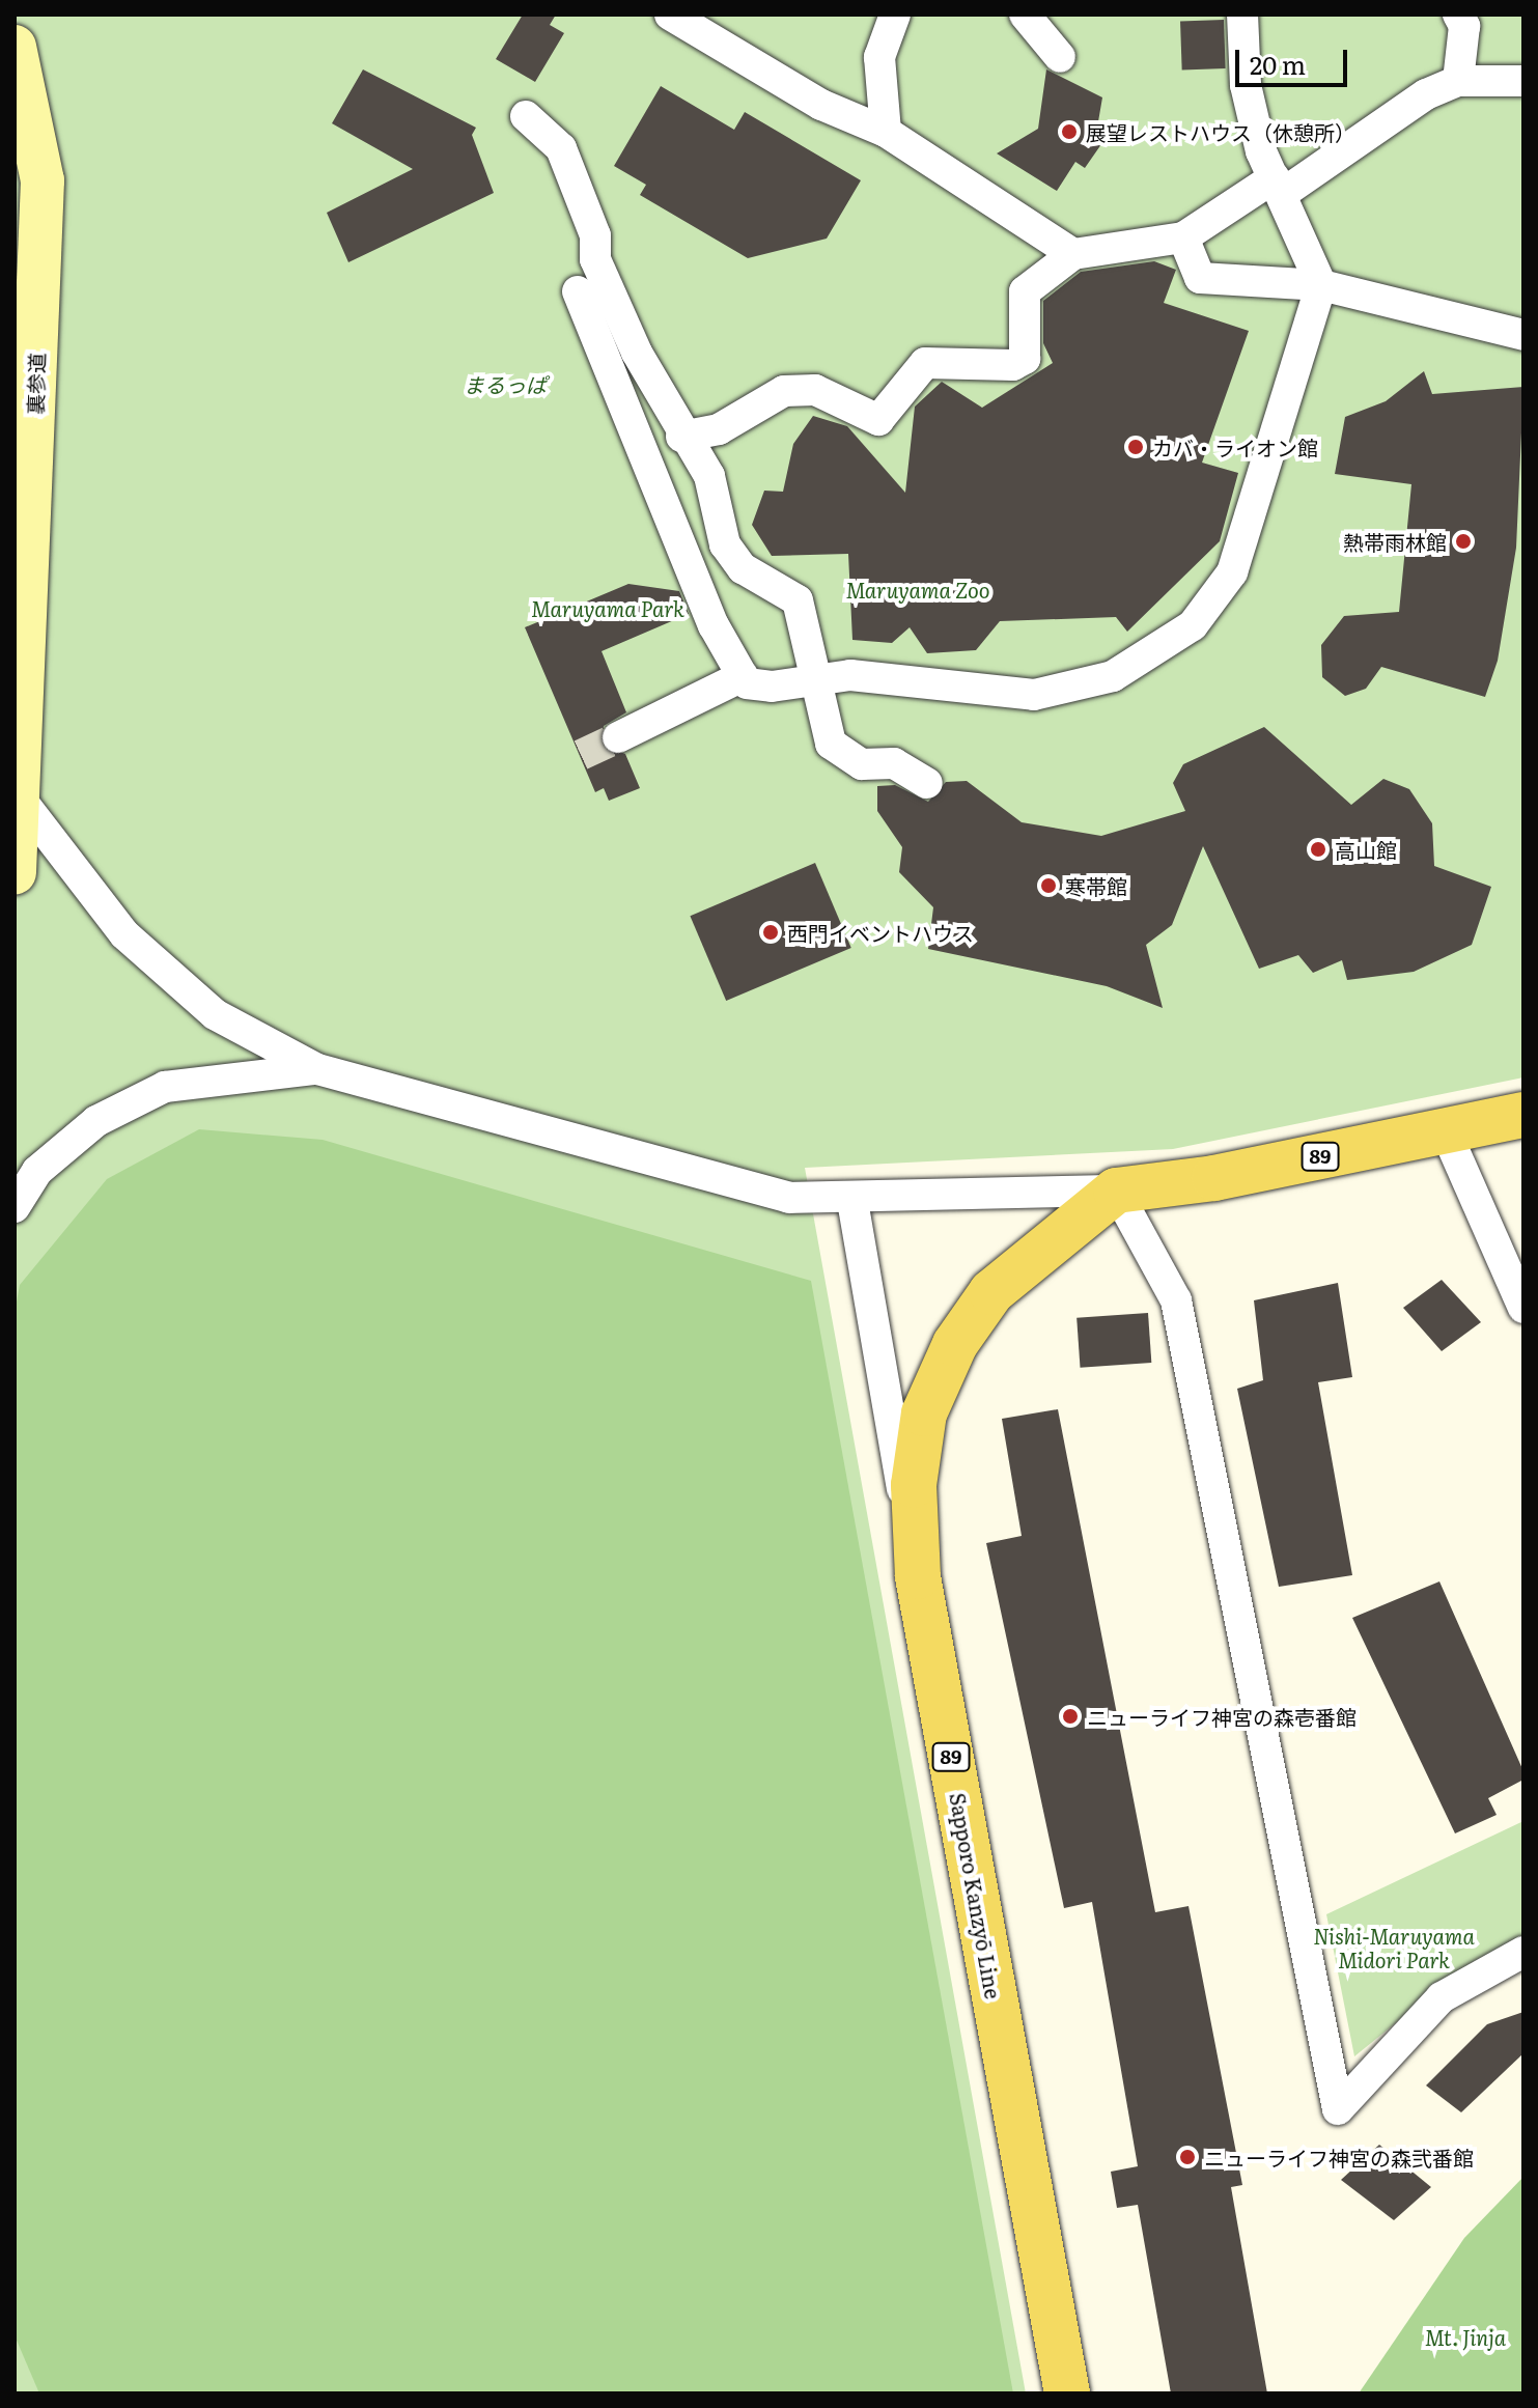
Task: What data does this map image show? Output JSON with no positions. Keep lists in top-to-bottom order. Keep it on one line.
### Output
{"streets":{"main road":["89","Sapporo Kanzyō Line"],"street":["裏参道"]},"crossings":[["89","Sapporo Kanzyō Line"]],"parks":["まるっぱ","Maruyama Zoo","Maruyama Park","Nishi-Maruyama Midori Park","Mt. Jinja"],"places":["展望レストハウス（休憩所）","カバ・ライオン館","熱帯雨林館","高山館","寒帯館","西門イベントハウス","ニューライフ神宮の森壱番館","ニューライフ神宮の森弐番館"],"scale_bar":"20 m"}
